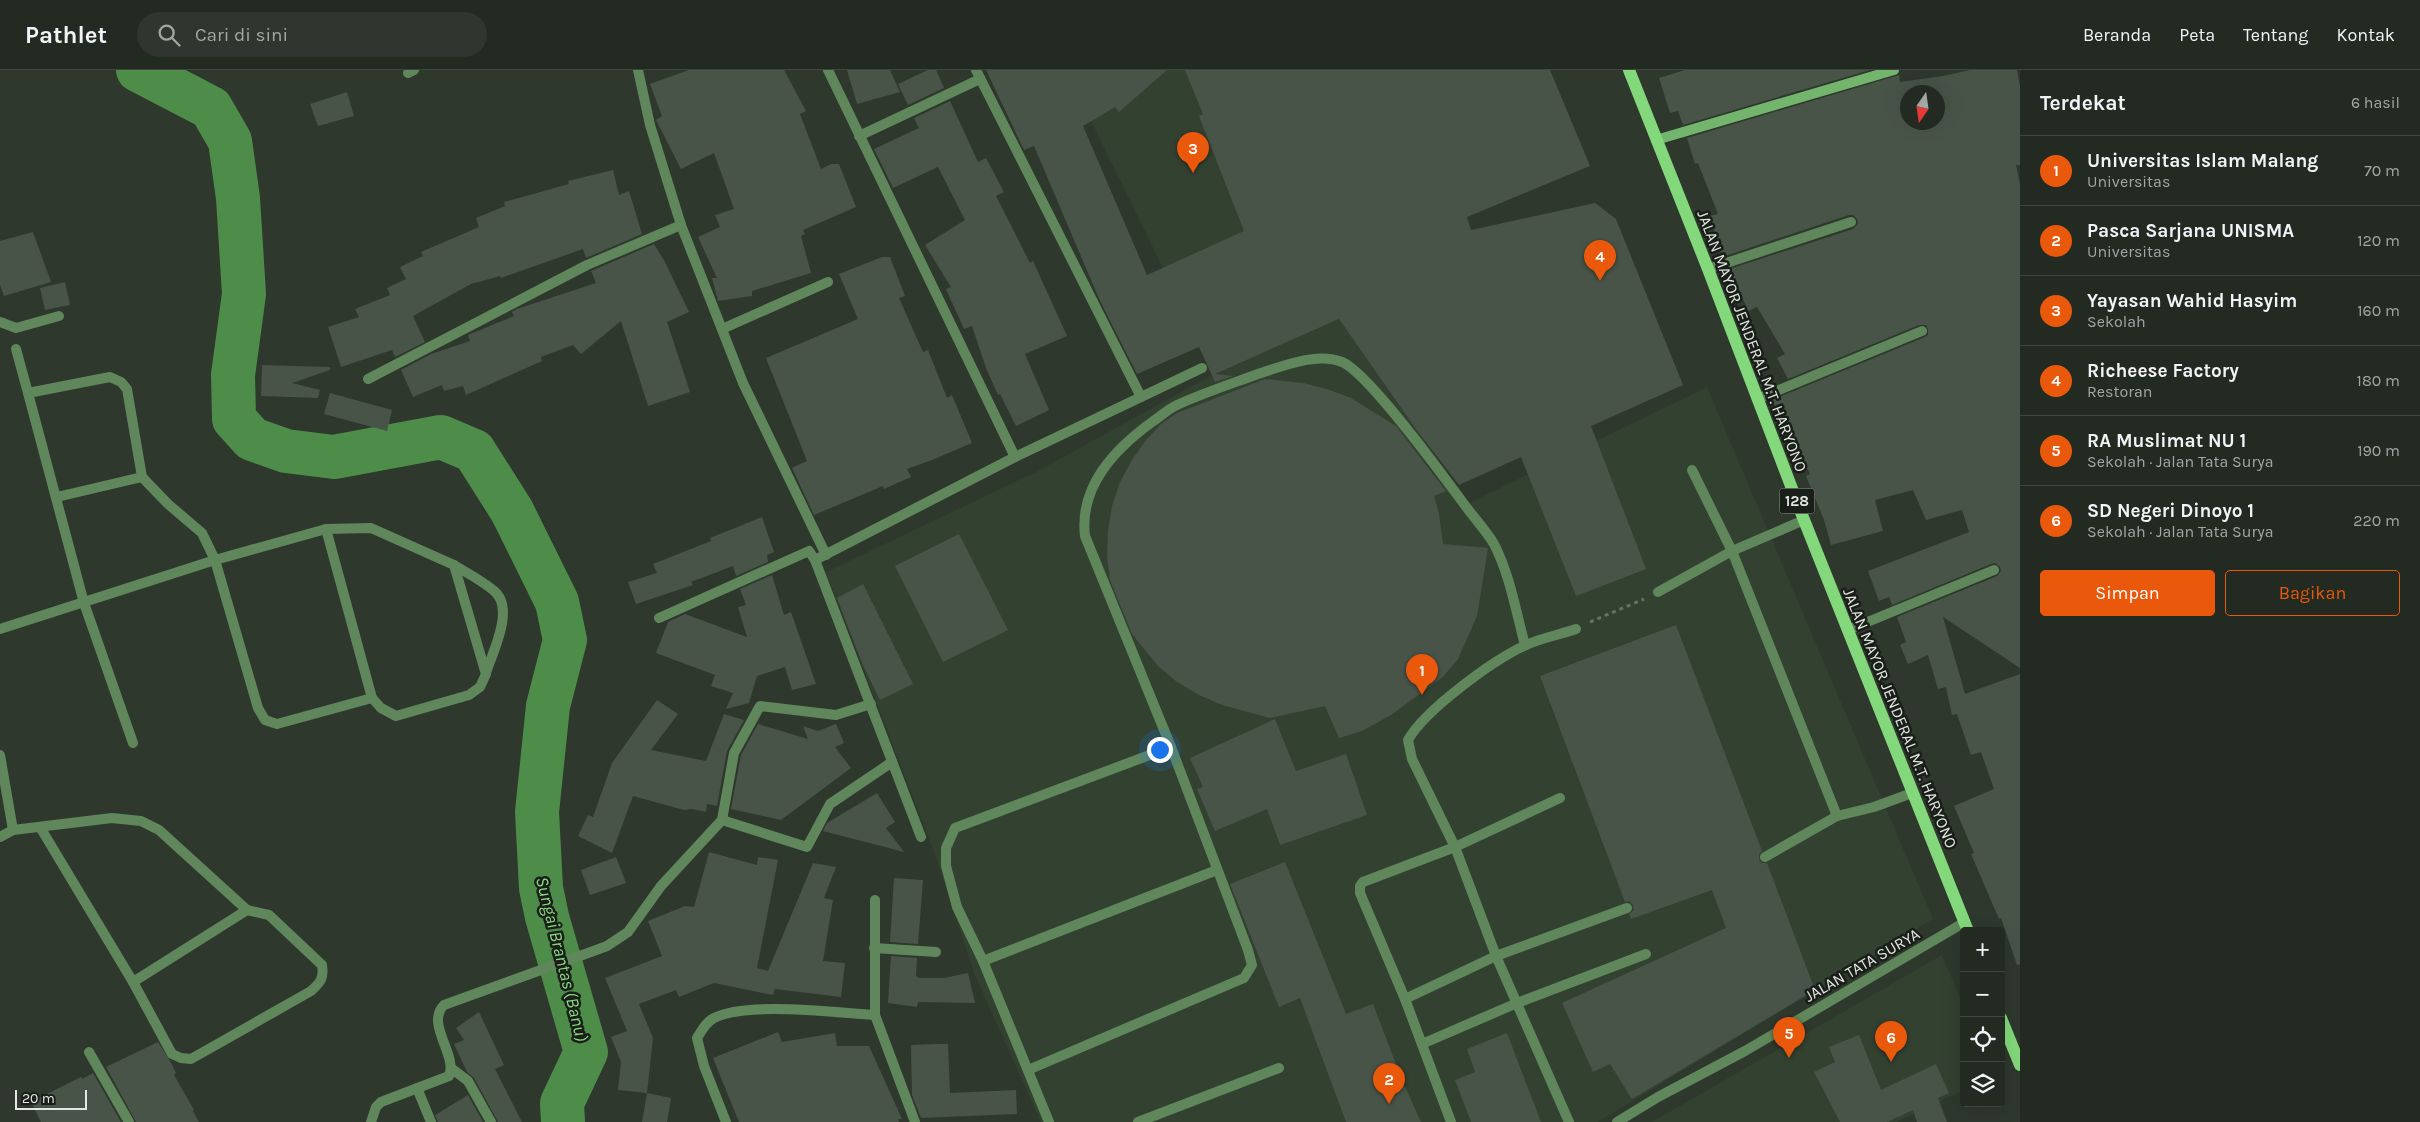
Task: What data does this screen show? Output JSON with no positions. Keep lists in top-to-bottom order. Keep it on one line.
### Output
{"streets":{"main road":["JALAN MAYOR JENDERAL M.T. HARYONO","128"],"street":["JALAN TATA SURYA"]},"crossings":[["JALAN MAYOR JENDERAL M.T. HARYONO","JALAN TATA SURYA"]],"water":["Sungai Brantas (Banu)"],"scale_bar":"20 m","north":"bottom","page":{"header":"Pathlet","search":"Cari di sini","nav":["Beranda","Peta","Tentang","Kontak"],"heading":["Terdekat","6 hasil"],"pins":["3","4","1","5","6","2"],"list":[{"mark":"1","name":"Universitas Islam Malang","note":"Universitas","value":"70 m"},{"mark":"2","name":"Pasca Sarjana UNISMA","note":"Universitas","value":"120 m"},{"mark":"3","name":"Yayasan Wahid Hasyim","note":"Sekolah","value":"160 m"},{"mark":"4","name":"Richeese Factory","note":"Restoran","value":"180 m"},{"mark":"5","name":"RA Muslimat NU 1","note":"Sekolah · Jalan Tata Surya","value":"190 m"},{"mark":"6","name":"SD Negeri Dinoyo 1","note":"Sekolah · Jalan Tata Surya","value":"220 m"}],"buttons":["Simpan","Bagikan"],"map_buttons":["+","−"],"scale":"20 m"}}
